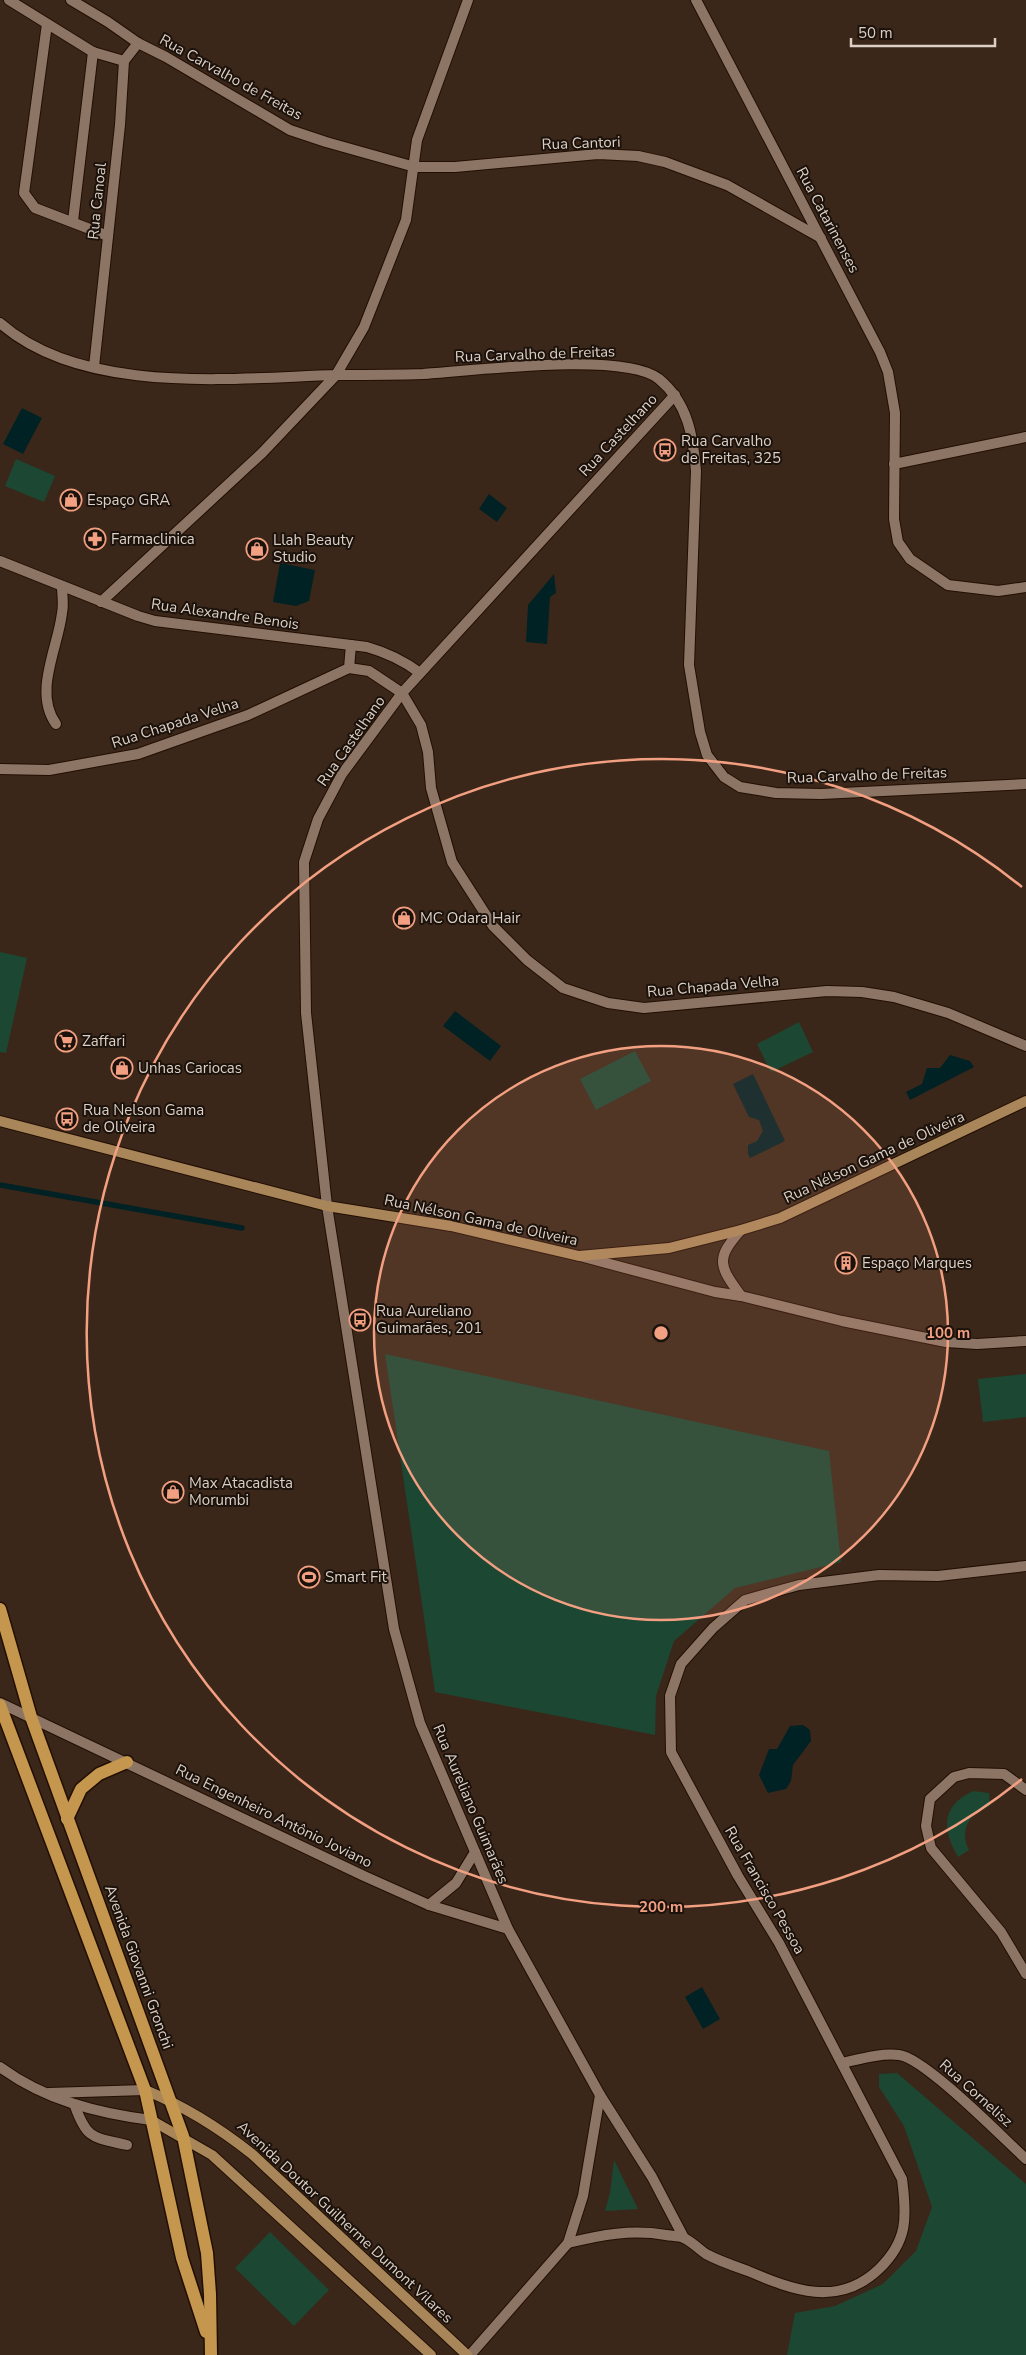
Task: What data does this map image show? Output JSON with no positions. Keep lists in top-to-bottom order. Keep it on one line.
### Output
{"streets":{"main road":["Rua Nélson Gama de Oliveira","Avenida Giovanni Gronchi","Avenida Doutor Guilherme Dumont Vilares"],"street":["Rua Carvalho de Freitas","Rua Cantori","Rua Canoal","Rua Catarinenses","Rua Castelhano","Rua Alexandre Benois","Rua Chapada Velha","Rua Aureliano Guimarães","Rua Engenheiro Antônio Joviano","Rua Francisco Pessoa","Rua Cornelisz"]},"crossings":[["Rua Carvalho de Freitas","Rua Cantori"],["Rua Carvalho de Freitas","Rua Canoal"],["Rua Carvalho de Freitas","Rua Castelhano"],["Rua Cantori","Rua Catarinenses"],["Rua Castelhano","Rua Alexandre Benois"],["Rua Castelhano","Rua Chapada Velha"],["Rua Castelhano","Rua Nélson Gama de Oliveira"],["Rua Castelhano","Rua Aureliano Guimarães"],["Rua Nélson Gama de Oliveira","Rua Aureliano Guimarães"],["Rua Aureliano Guimarães","Rua Engenheiro Antônio Joviano"],["Rua Aureliano Guimarães","Rua Francisco Pessoa"],["Rua Engenheiro Antônio Joviano","Avenida Giovanni Gronchi"],["Rua Francisco Pessoa","Rua Cornelisz"],["Avenida Giovanni Gronchi","Avenida Doutor Guilherme Dumont Vilares"]],"places":{"bus stop":["Rua Carvalho de Freitas, 325","Rua Nelson Gama de Oliveira","Rua Aureliano Guimarães, 201"],"shop":["Espaço GRA","Llah Beauty Studio","MC Odara Hair","Unhas Cariocas","Max Atacadista Morumbi"],"pharmacy":["Farmaclinica"],"supermarket":["Zaffari"],"building":["Espaço Marques"],"sports":["Smart Fit"]},"scale_bar":"50 m","rings":["100 m","200 m"]}
